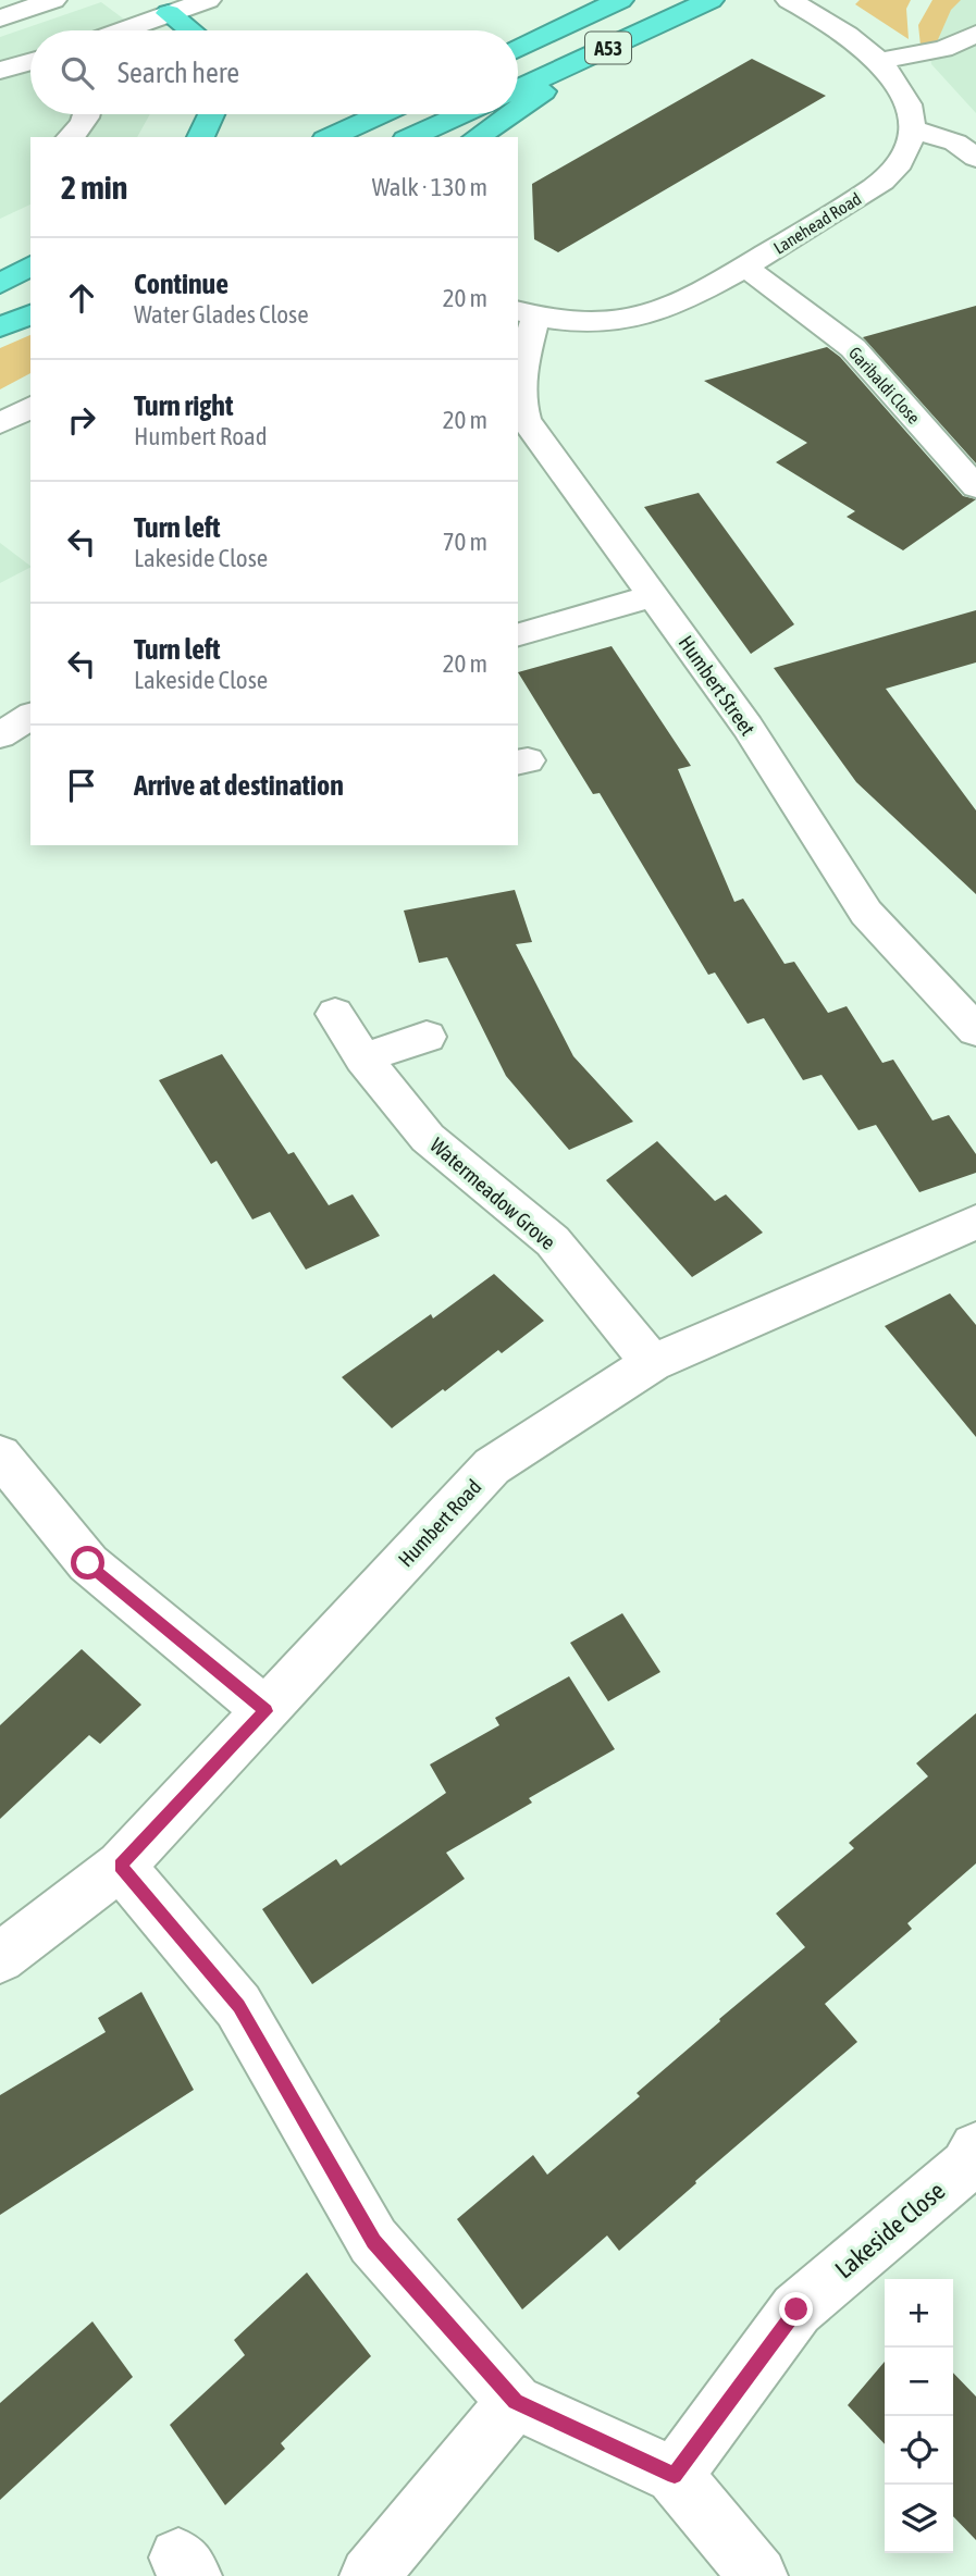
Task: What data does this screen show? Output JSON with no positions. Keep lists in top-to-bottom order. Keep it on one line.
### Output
{"streets":{"highway":["A53"],"street":["Lanehead Road","Garibaldi Close","Humbert Street","Watermeadow Grove","Humbert Road","Lakeside Close"]},"crossings":[["Lanehead Road","Garibaldi Close"],["Lanehead Road","Humbert Street"],["Watermeadow Grove","Humbert Road"]],"page":{"search":"Search here","heading":["2 min","Walk · 130 m"],"list":[["Continue","Water Glades Close","20 m"],["Turn right","Humbert Road","20 m"],["Turn left","Lakeside Close","70 m"],["Turn left","Lakeside Close","20 m"],"Arrive at destination"],"map_buttons":["+","−"]}}
